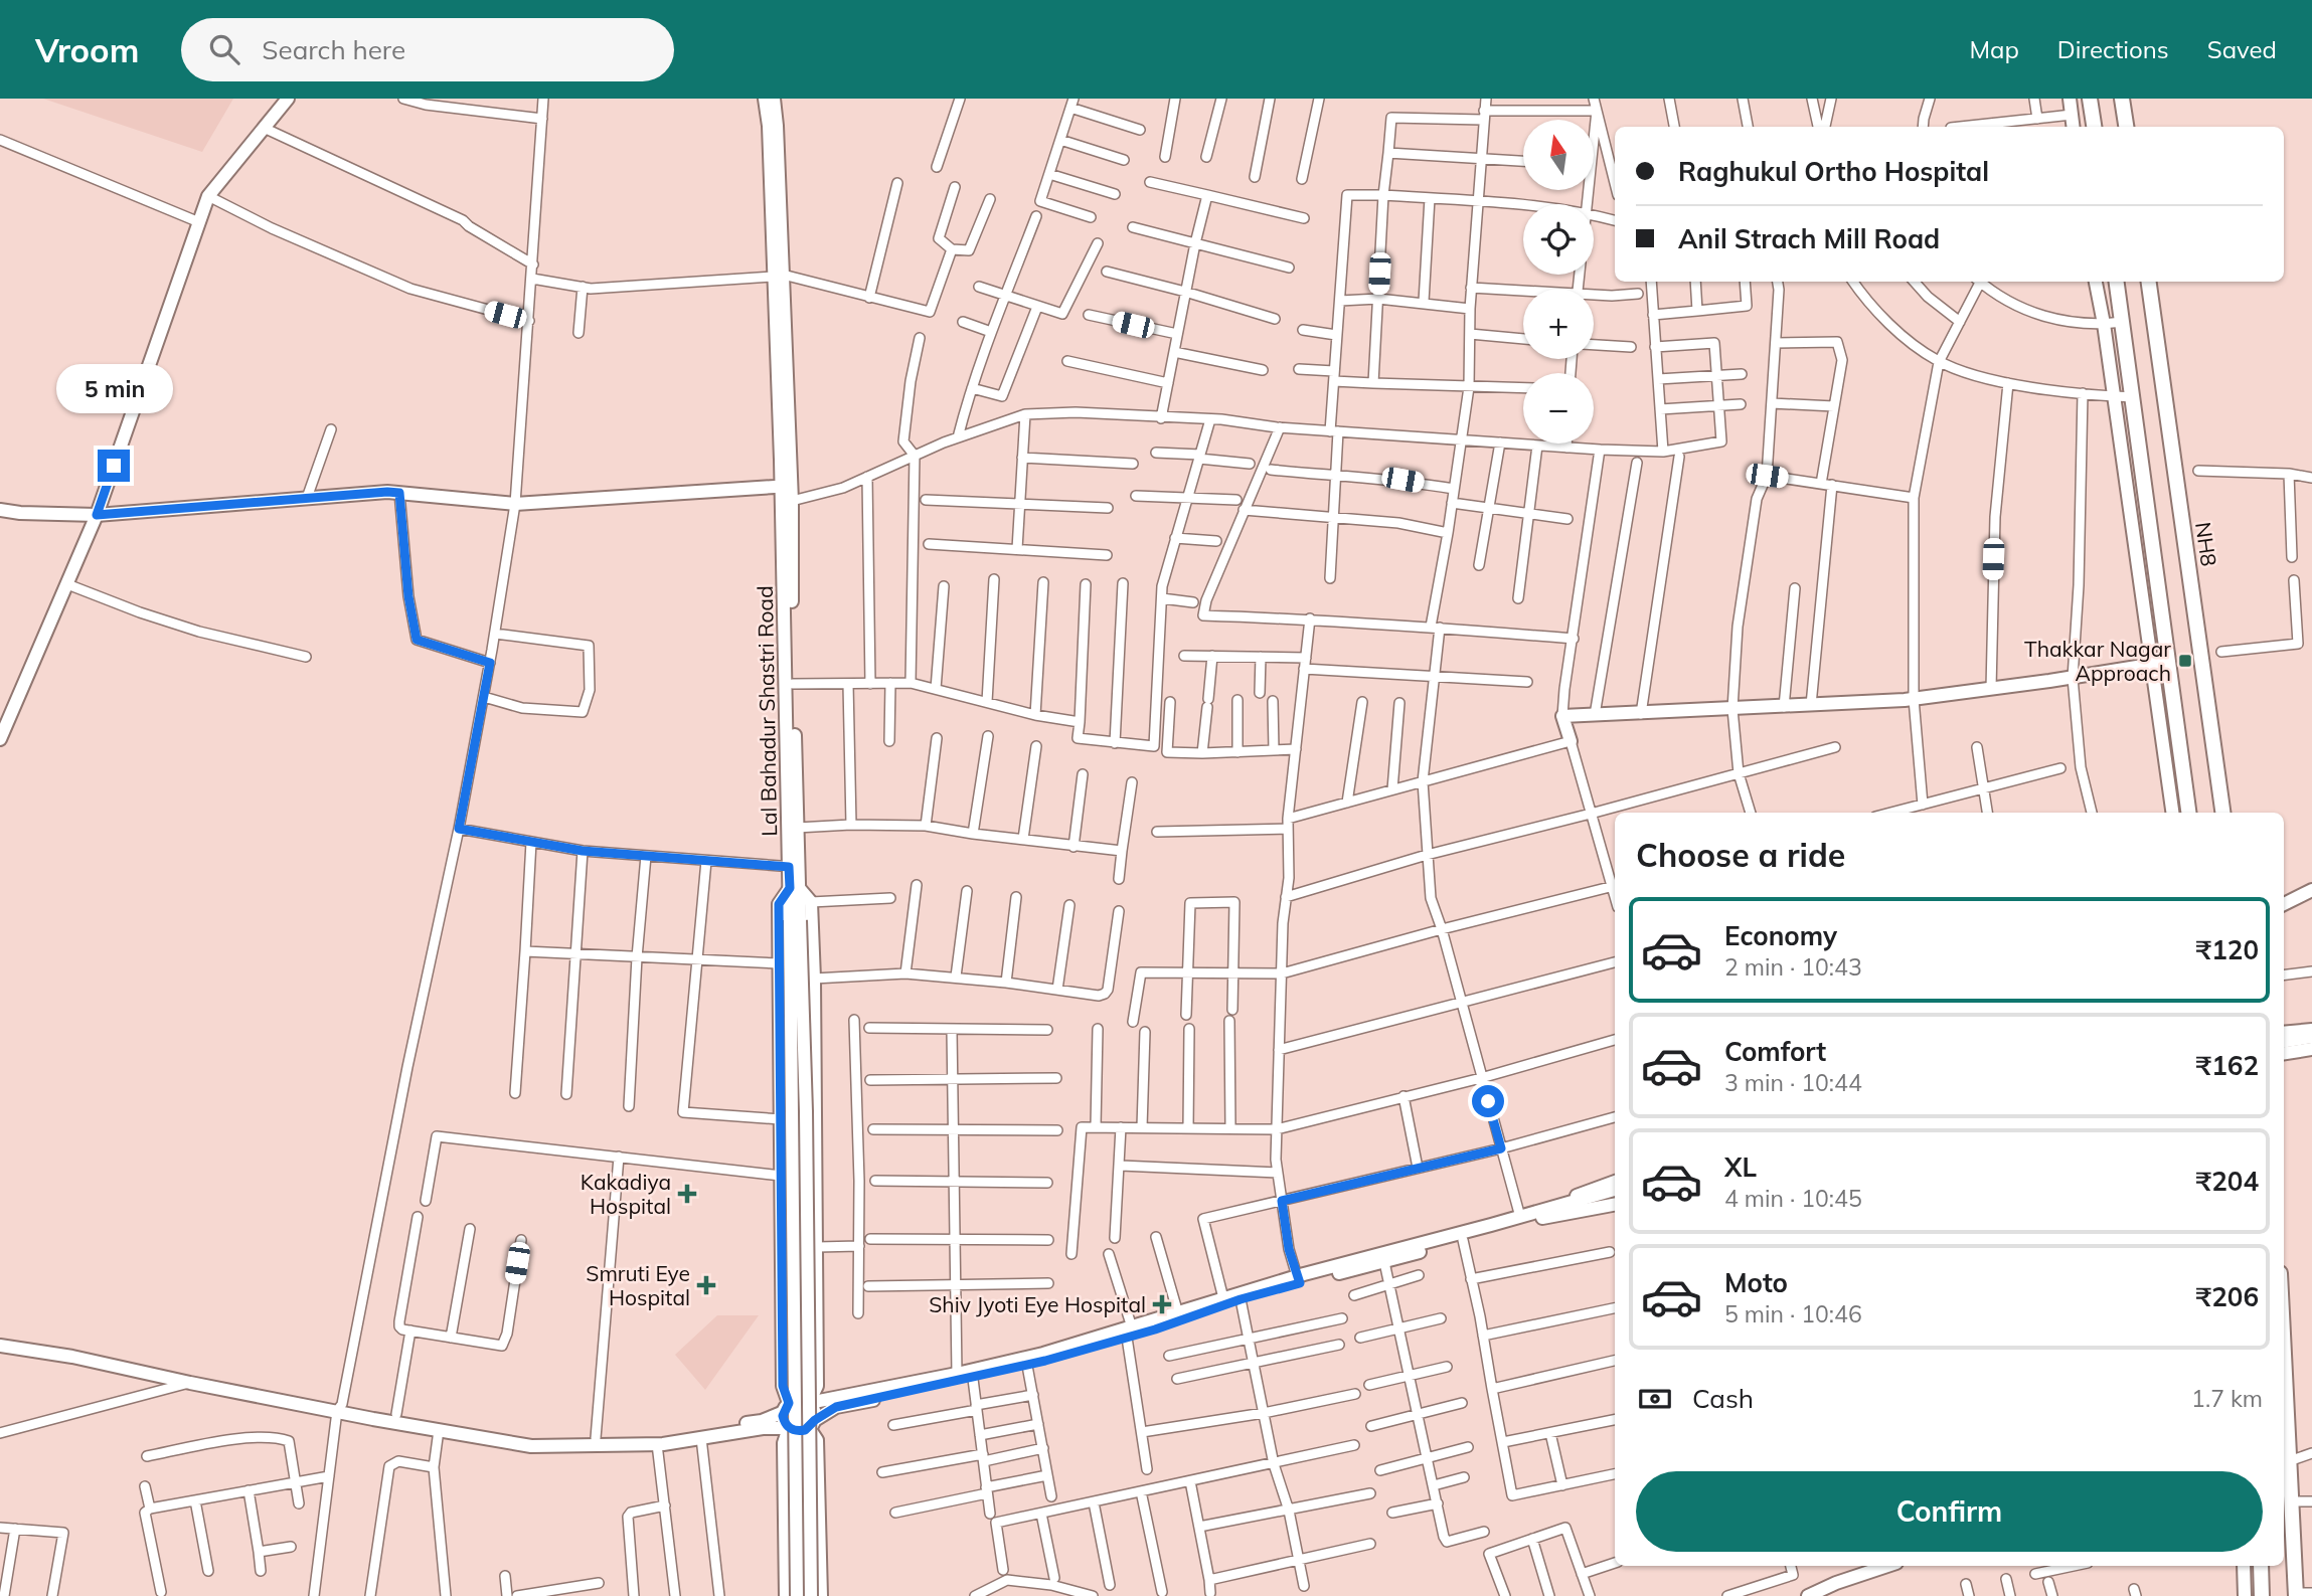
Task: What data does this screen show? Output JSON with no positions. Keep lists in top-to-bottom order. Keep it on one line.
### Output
{"streets":{"main road":["NH8"],"street":["Lal Bahadur Shastri Road"]},"places":{"transit":["Thakkar Nagar Approach"],"health":["Kakadiya Hospital","Smruti Eye Hospital","Shiv Jyoti Eye Hospital"]},"north":"top","page":{"header":"Vroom","search":"Search here","nav":["Map","Directions","Saved"],"map_buttons":["+","−"],"banner":["Raghukul Ortho Hospital","Anil Strach Mill Road"],"bubble":"5 min","heading":"Choose a ride","list":[{"name":"Economy","note":"2 min · 10:43","value":"₹120"},{"name":"Comfort","note":"3 min · 10:44","value":"₹162"},{"name":"XL","note":"4 min · 10:45","value":"₹204"},{"name":"Moto","note":"5 min · 10:46","value":"₹206"}],"pay":["Cash","1.7 km"],"buttons":"Confirm"}}
